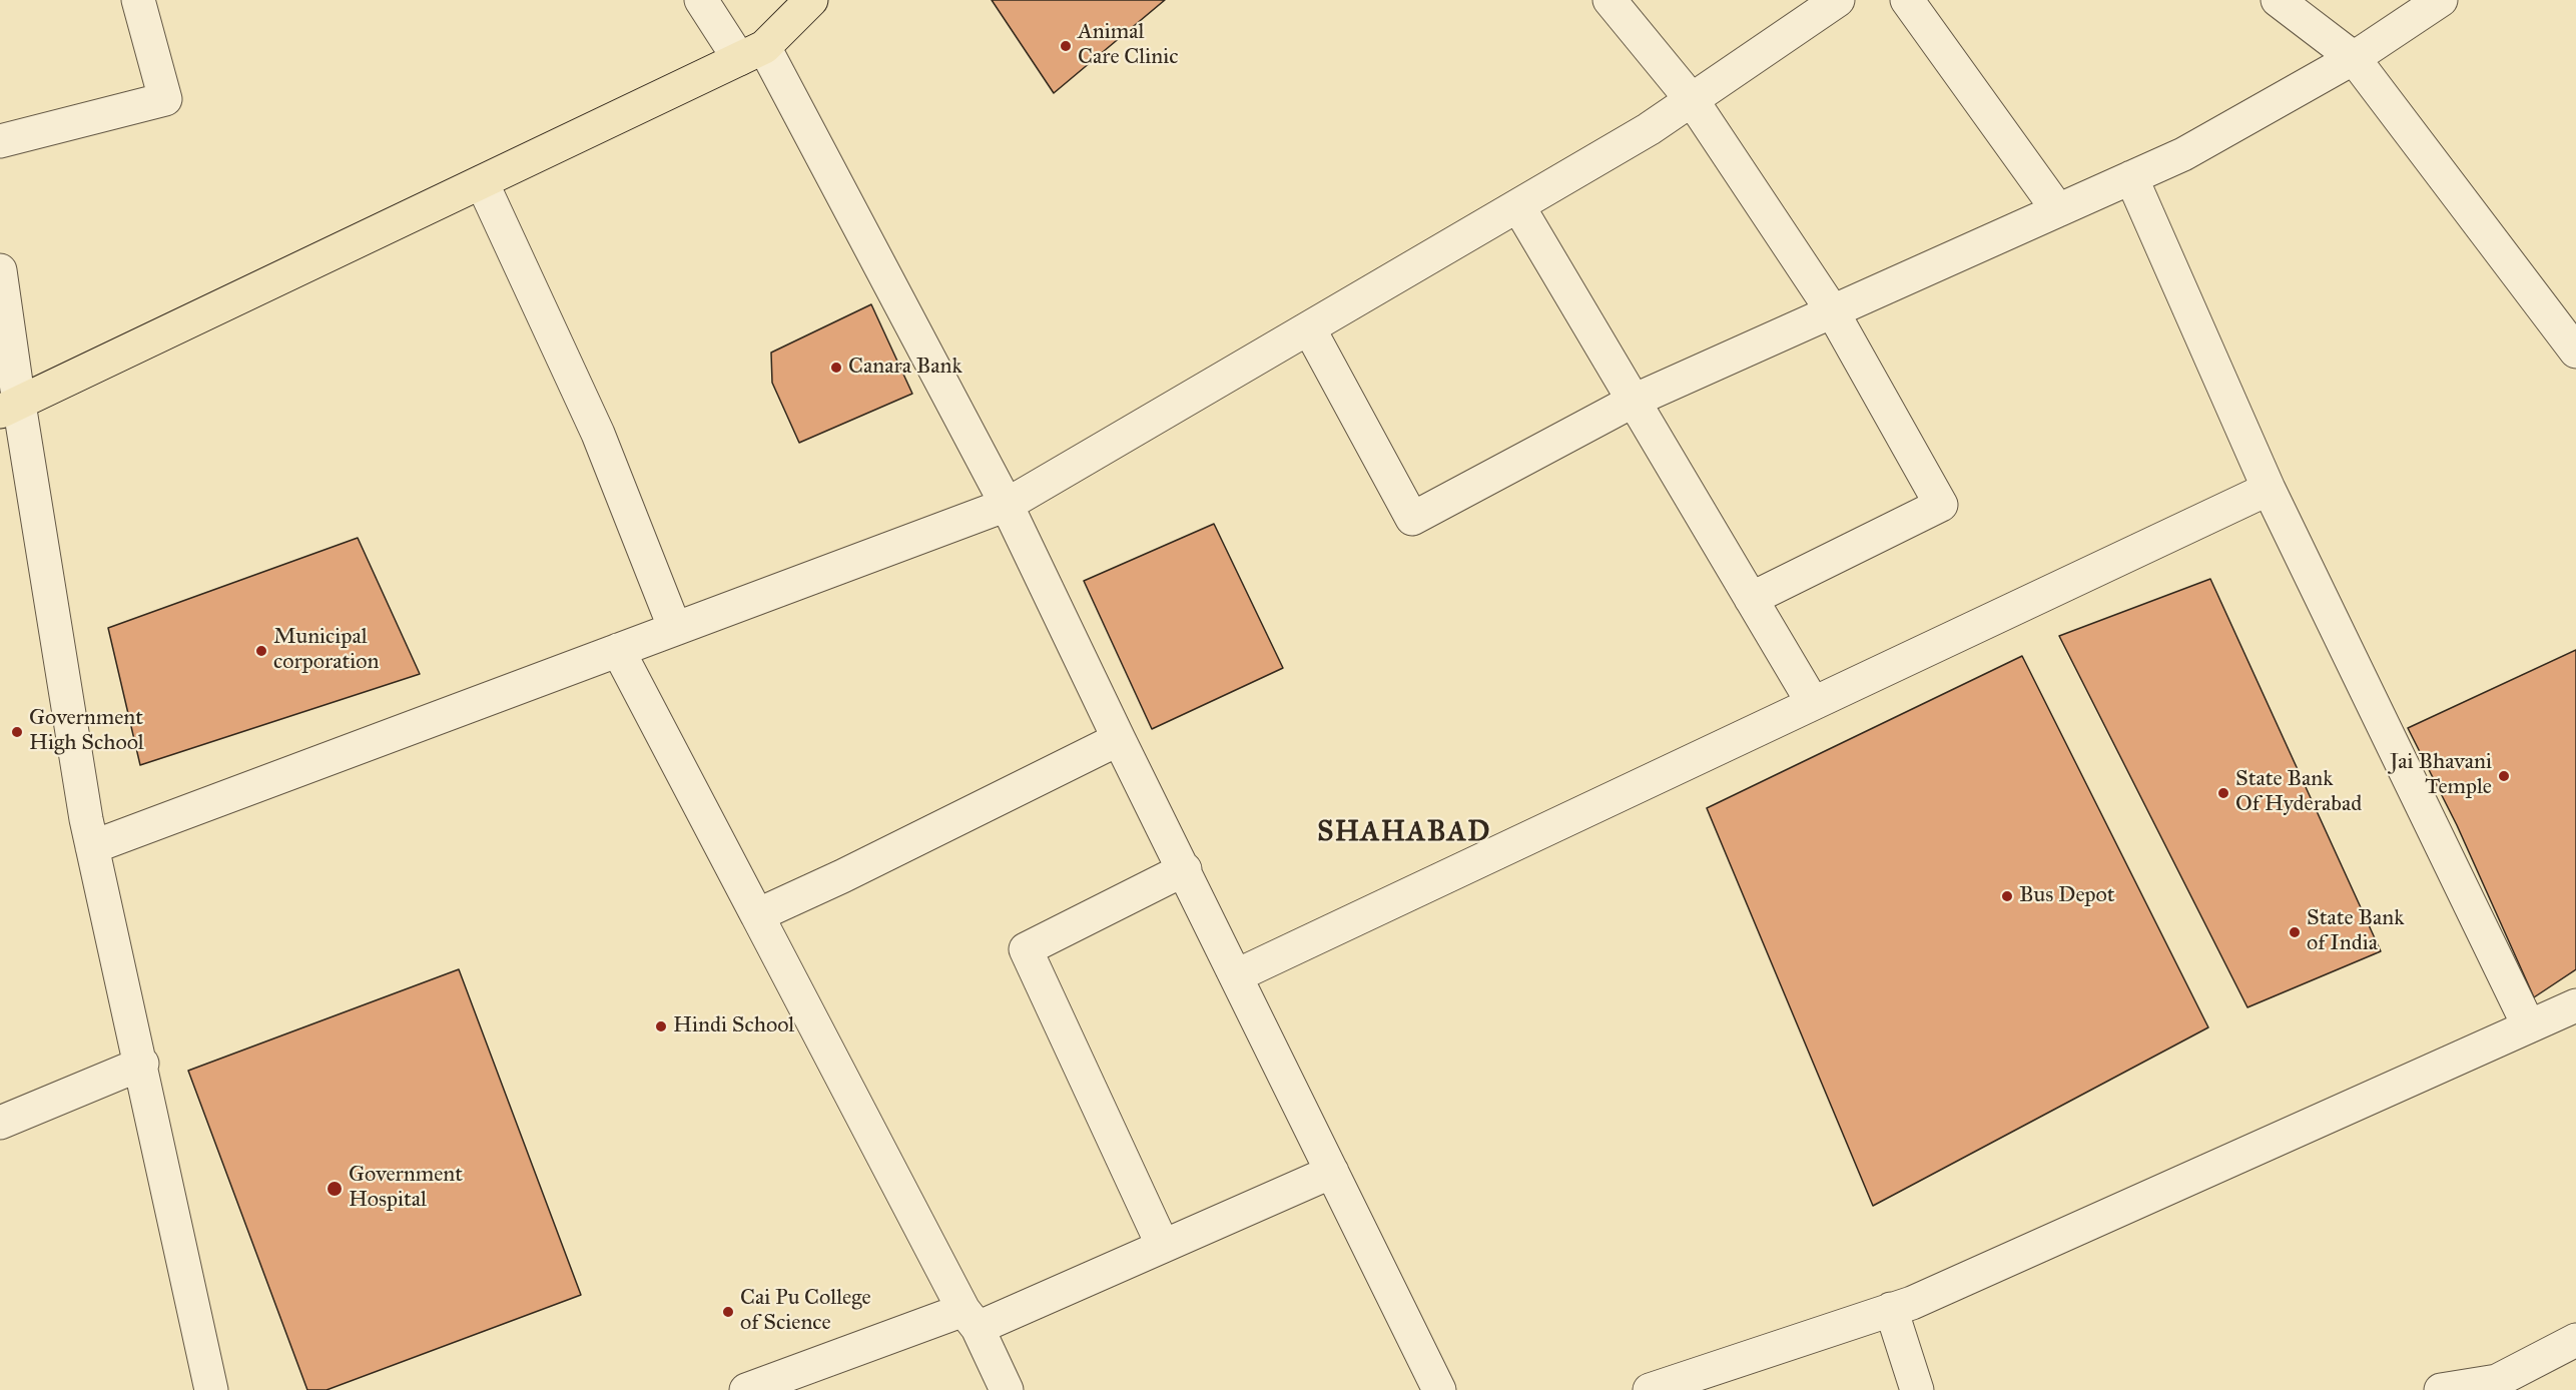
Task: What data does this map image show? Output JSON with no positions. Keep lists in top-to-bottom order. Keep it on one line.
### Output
{"districts":["SHAHABAD"],"places":["Animal Care Clinic","Canara Bank","Municipal corporation","Government High School","Jai Bhavani Temple","State Bank Of Hyderabad","Bus Depot","State Bank of India","Hindi School","Government Hospital","Cai Pu College of Science"]}
